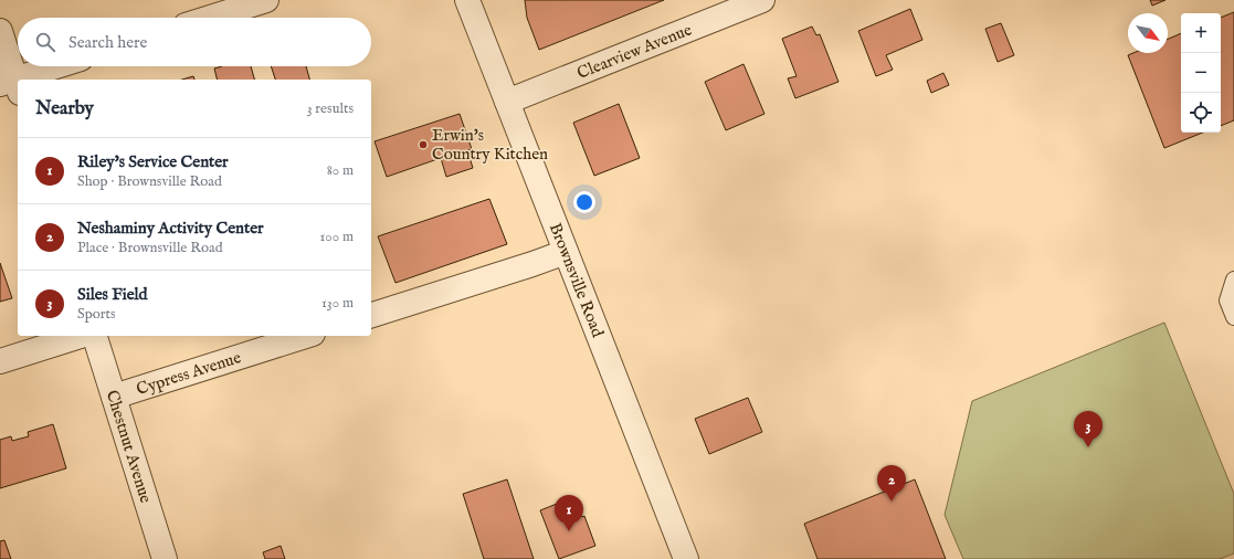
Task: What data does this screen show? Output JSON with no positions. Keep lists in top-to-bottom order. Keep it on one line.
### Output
{"streets":{"street":["Clearview Avenue","Brownsville Road","Cypress Avenue","Chestnut Avenue"]},"crossings":[["Clearview Avenue","Brownsville Road"],["Cypress Avenue","Chestnut Avenue"]],"places":["Erwin's Country Kitchen"],"north":"bottom right","page":{"map_buttons":["+","−"],"search":"Search here","heading":["Nearby","3 results"],"list":[{"mark":"1","name":"Riley's Service Center","note":"Shop · Brownsville Road","value":"80 m"},{"mark":"2","name":"Neshaminy Activity Center","note":"Place · Brownsville Road","value":"100 m"},{"mark":"3","name":"Siles Field","note":"Sports","value":"130 m"}],"pins":["3","2","1"]}}
